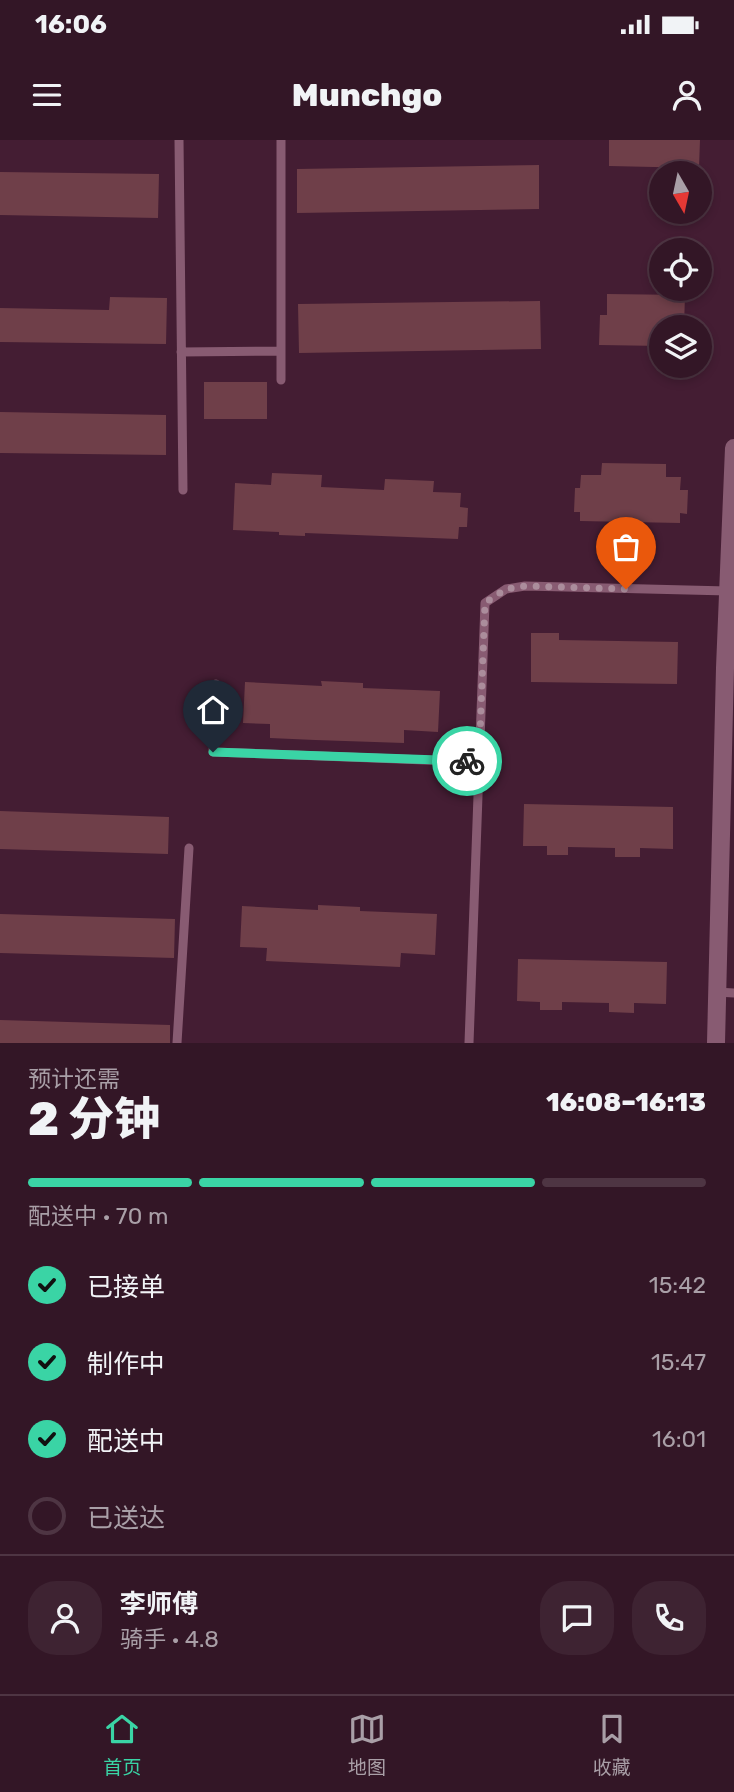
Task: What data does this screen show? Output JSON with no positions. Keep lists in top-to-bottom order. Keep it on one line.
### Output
{"north":"bottom","page":{"status":"16:06","header":"Munchgo","heading":["2 分钟","预计还需","16:08–16:13"],"panel":["李师傅","骑手 · 4.8"],"bar":"配送中 · 70 m","list":[["已接单","15:42"],["制作中","15:47"],["配送中","16:01"],"已送达"],"tabs":["首页","地图","收藏"]}}
